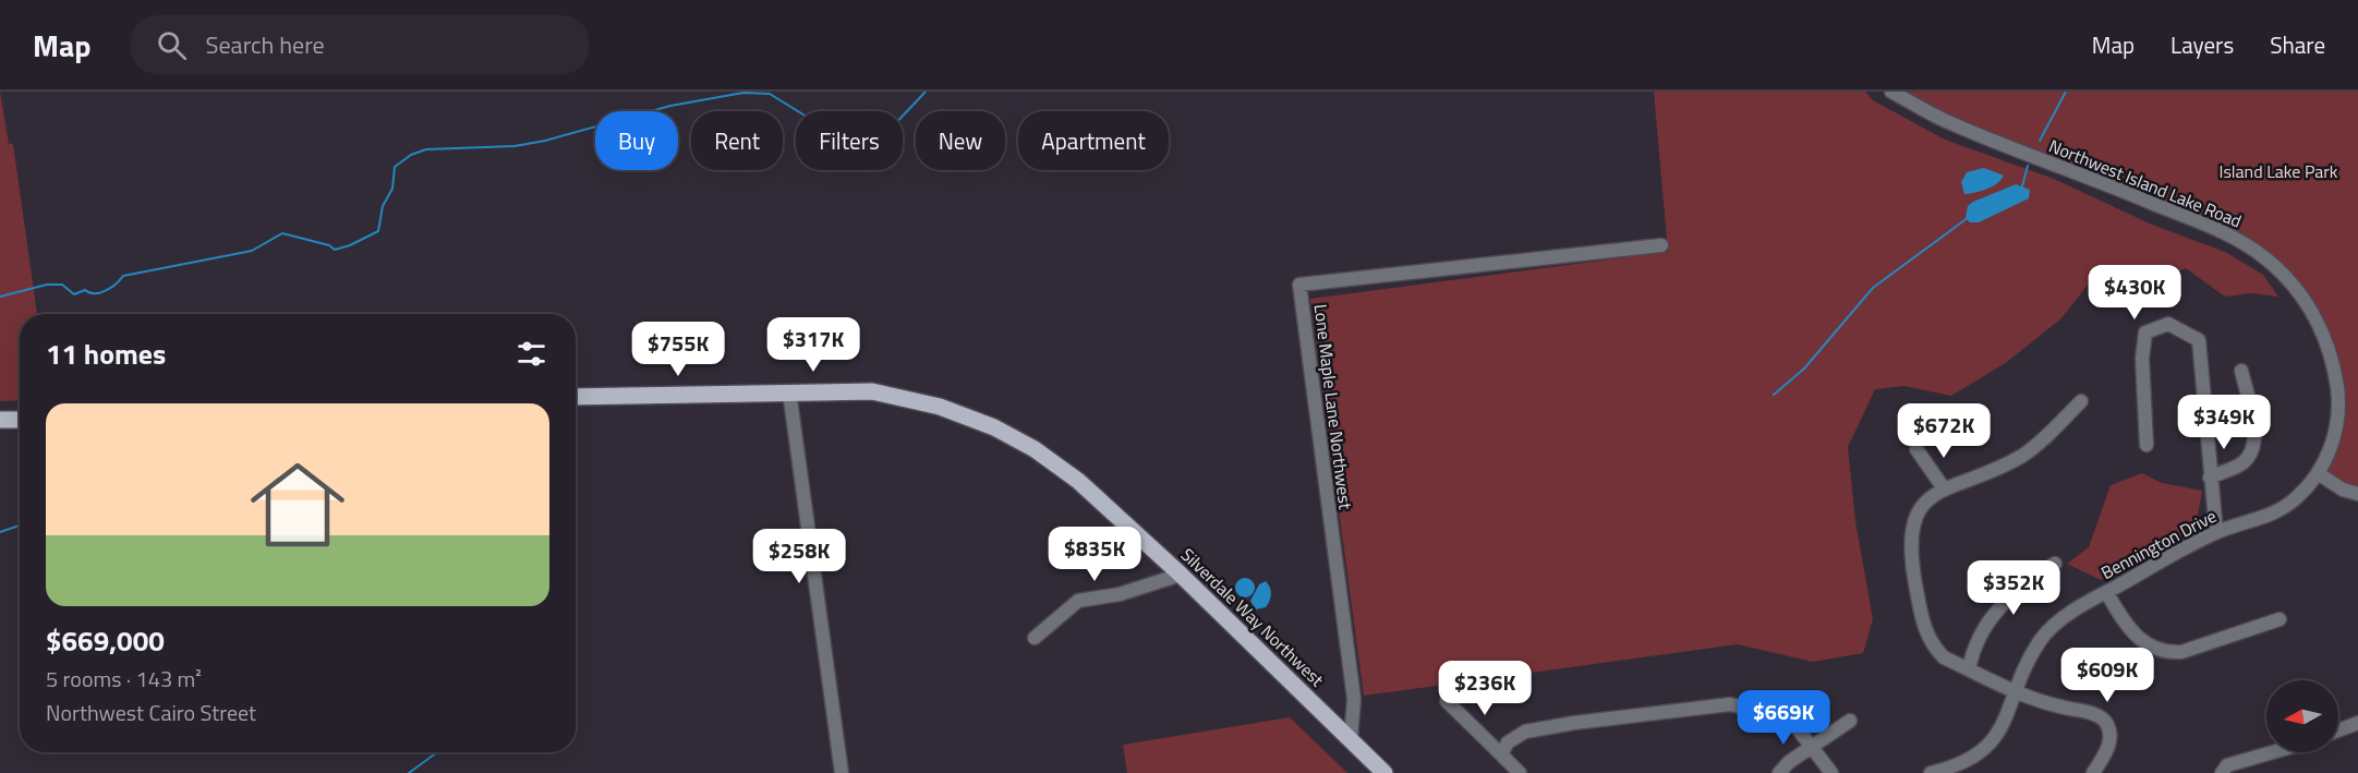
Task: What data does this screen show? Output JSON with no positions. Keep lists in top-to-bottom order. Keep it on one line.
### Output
{"streets":{"main road":["Silverdale Way Northwest"],"street":["Northwest Island Lake Road","Lone Maple Lane Northwest","Bennington Drive"]},"crossings":[["Northwest Island Lake Road","Bennington Drive"],["Lone Maple Lane Northwest","Silverdale Way Northwest"]],"parks":["Island Lake Park"],"north":"left","page":{"header":"Map","search":"Search here","nav":["Map","Layers","Share"],"chip":["Buy","Rent","Filters","New","Apartment"],"price":["$430K","$317K","$755K","$349K","$672K","$835K","$258K","$352K","$609K","$236K","$669K"],"heading":"11 homes","list":[{"name":"$669,000","note":"5 rooms · 143 m² · Northwest Cairo Street"}]}}
